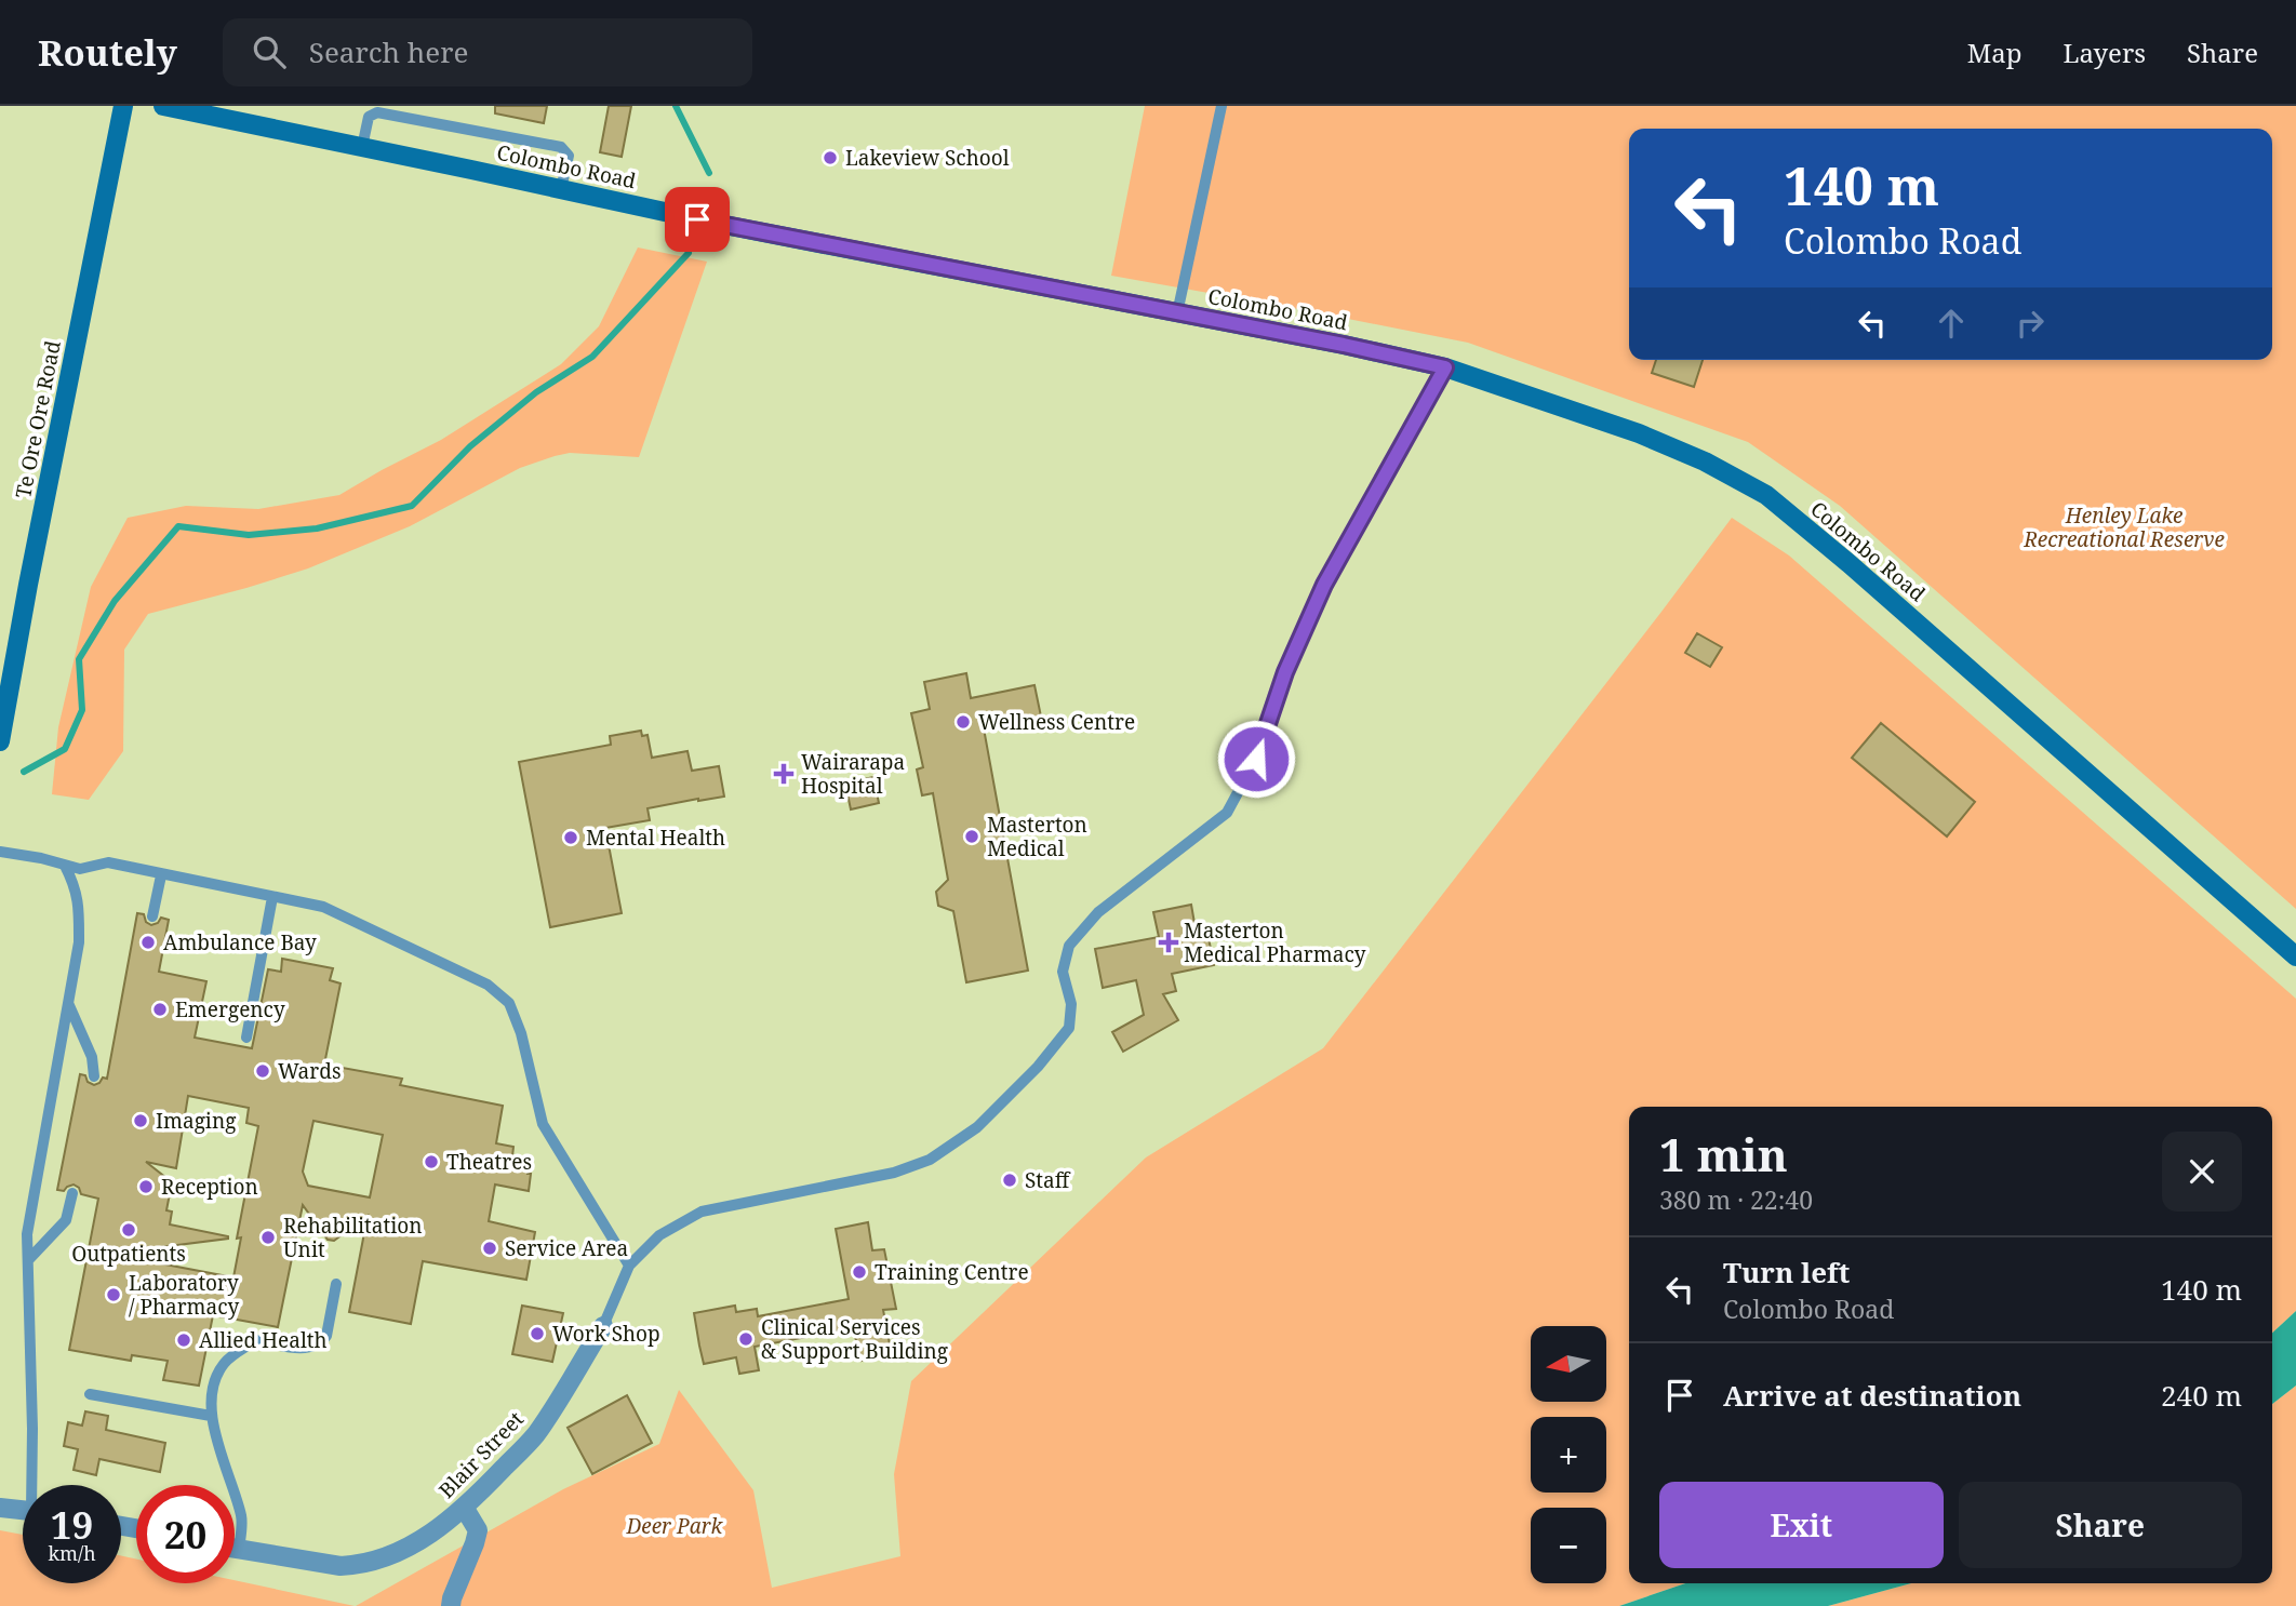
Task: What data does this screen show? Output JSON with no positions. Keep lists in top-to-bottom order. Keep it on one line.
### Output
{"streets":{"street":["Colombo Road","Te Ore Ore Road","Blair Street"]},"parks":["Henley Lake Recreational Reserve","Deer Park"],"places":{"other":["Lakeview School","Wellness Centre","Masterton Medical","Mental Health","Ambulance Bay","Emergency","Wards","Imaging","Theatres","Staff","Reception","Outpatients","Rehabilitation Unit","Service Area","Training Centre","Laboratory / Pharmacy","Work Shop","Clinical Services & Support Building","Allied Health"],"health":["Wairarapa Hospital","Masterton Medical Pharmacy"]},"north":"left","page":{"header":"Routely","search":"Search here","nav":["Map","Layers","Share"],"turn":["140 m","Colombo Road"],"heading":["1 min","380 m · 22:40"],"list":[{"name":"Turn left","note":"Colombo Road","value":"140 m"},{"name":"Arrive at destination","value":"240 m"}],"map_buttons":["+","−"],"buttons":["Exit","Share"],"speed":"19 km/h","limit":"20"}}
